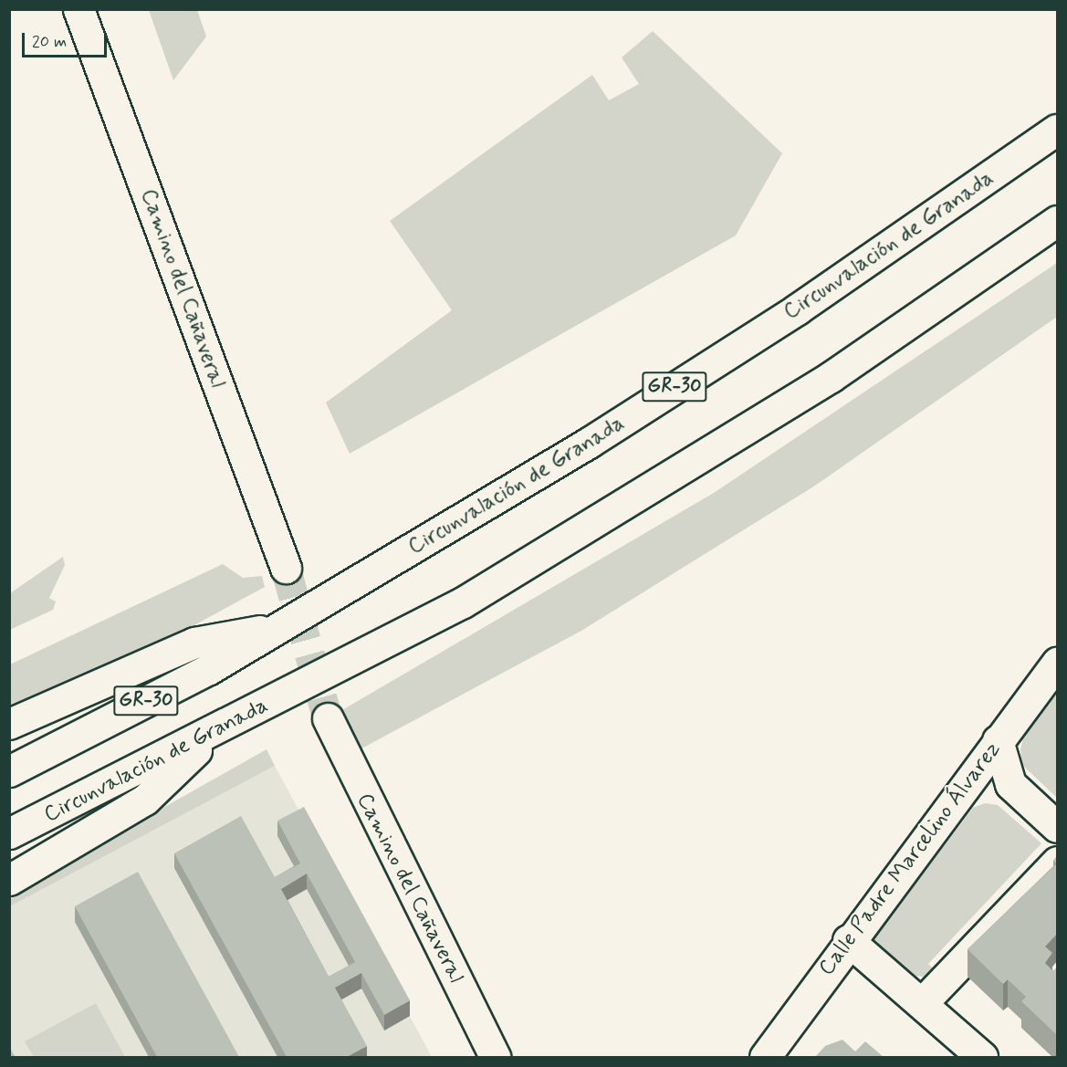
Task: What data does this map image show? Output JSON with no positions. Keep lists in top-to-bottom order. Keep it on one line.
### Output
{"streets":{"main road":["Circunvalación de Granada","Camino del Cañaveral","GR-30","Calle Padre Marcelino Álvarez"]},"scale_bar":"20 m"}
